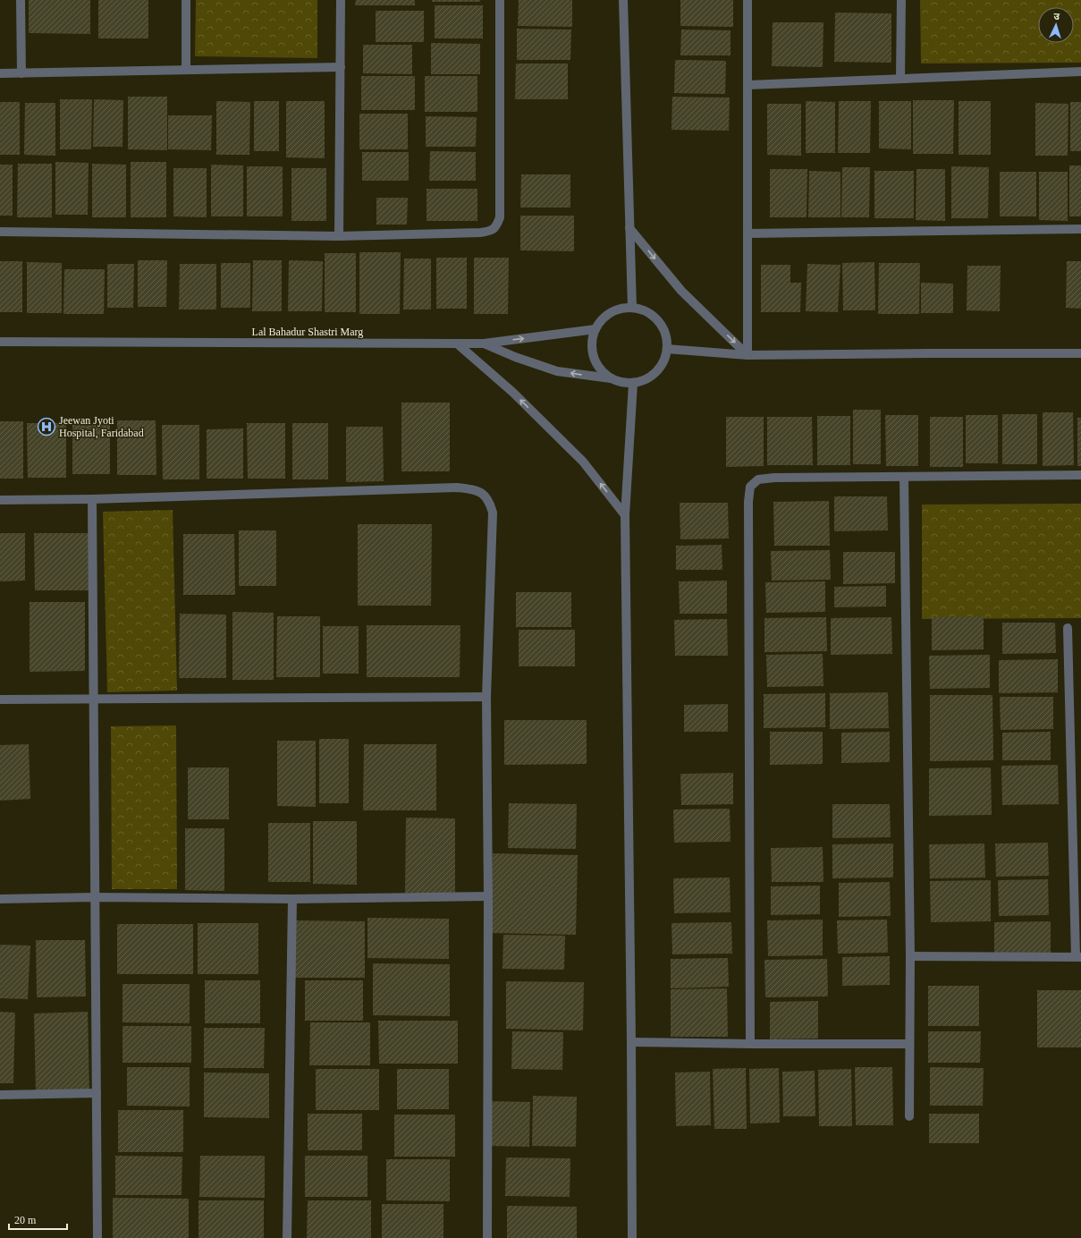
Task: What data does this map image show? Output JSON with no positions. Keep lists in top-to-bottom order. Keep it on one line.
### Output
{"streets":{"street":["Lal Bahadur Shastri Marg"]},"places":{"hospital":["Jeewan Jyoti Hospital, Faridabad"]},"scale_bar":"20 m","north":"top"}
